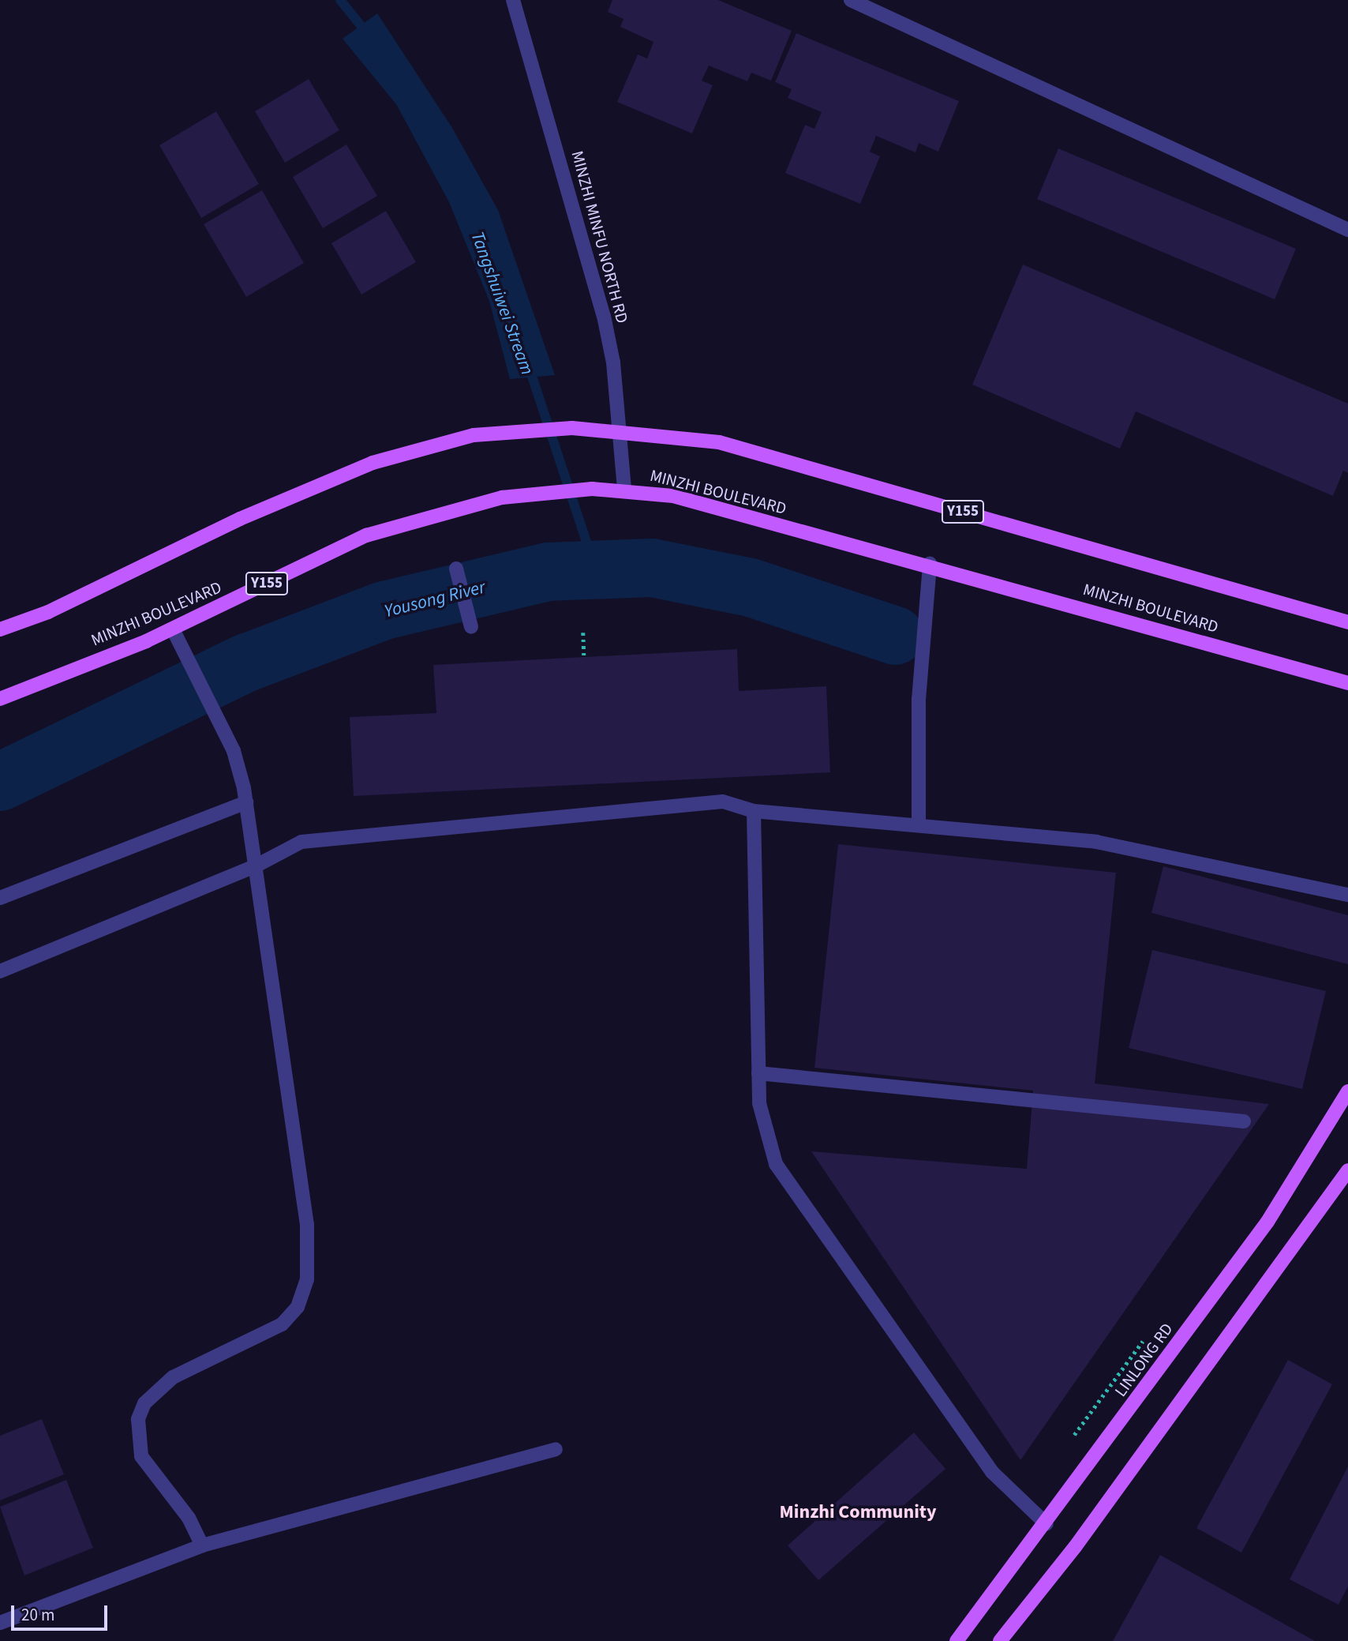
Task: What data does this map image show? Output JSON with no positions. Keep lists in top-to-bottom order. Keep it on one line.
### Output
{"streets":{"main road":["MINZHI BOULEVARD","Y155","LINLONG RD"],"street":["MINZHI MINFU NORTH RD"]},"crossings":[["MINZHI MINFU NORTH RD","MINZHI BOULEVARD"],["MINZHI MINFU NORTH RD","Y155"]],"districts":["Minzhi Community"],"water":["Tangshuiwei Stream","Yousong River"],"scale_bar":"20 m"}
